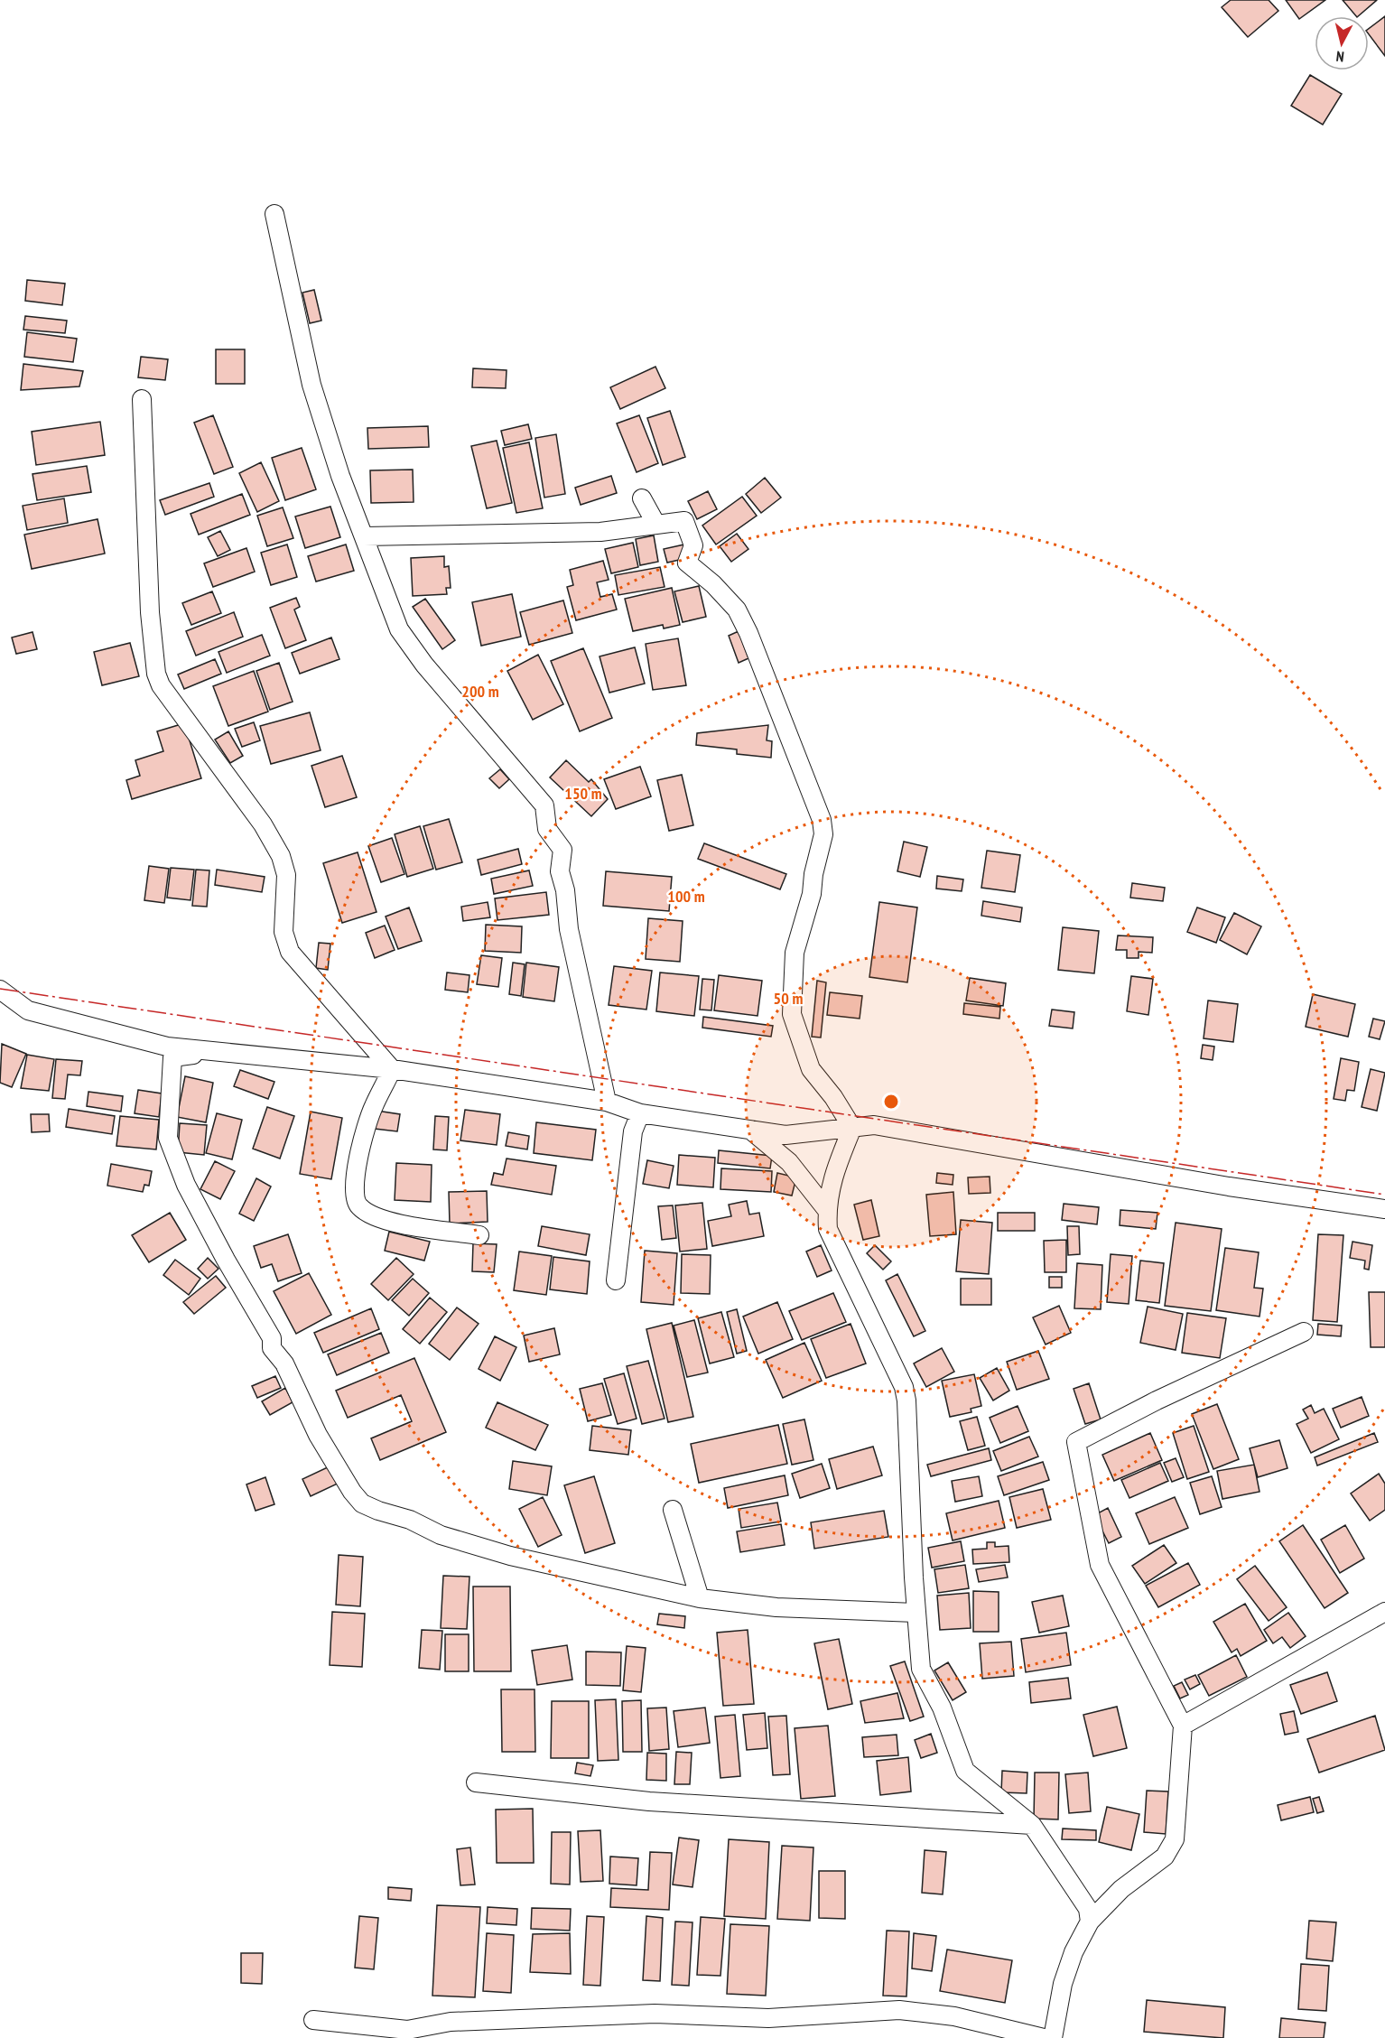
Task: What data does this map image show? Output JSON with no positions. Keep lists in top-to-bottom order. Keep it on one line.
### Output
{"north":"bottom","rings":["200 m","150 m","100 m","50 m"]}
